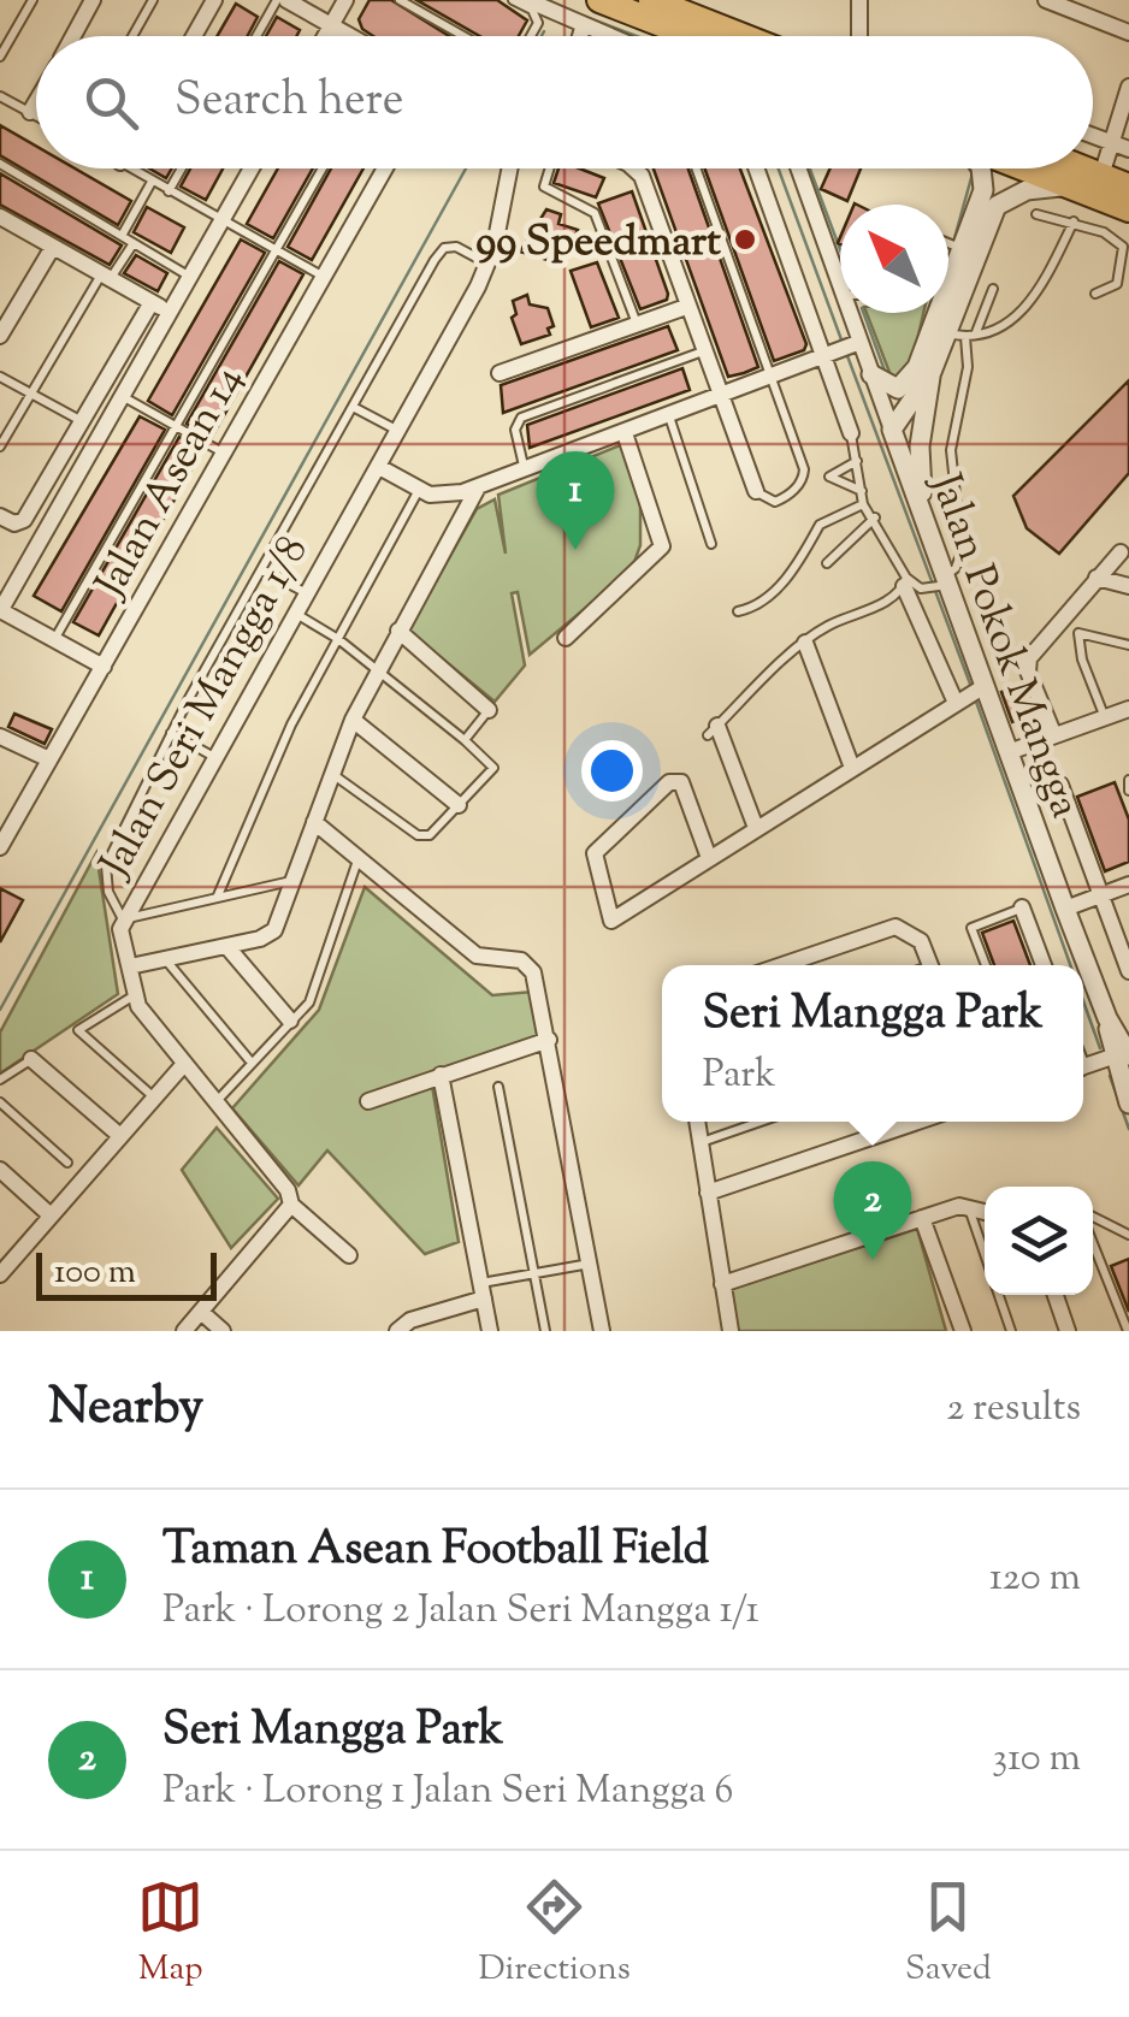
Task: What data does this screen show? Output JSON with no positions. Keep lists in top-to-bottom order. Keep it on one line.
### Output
{"streets":{"street":["Jalan Asean 14","Jalan Pokok Mangga","Jalan Seri Mangga 1/8"]},"places":["99 Speedmart"],"scale_bar":"100 m","north":"top left","page":{"search":"Search here","pins":["1","2"],"popup":["Seri Mangga Park","Park"],"scale":"100 m","heading":["Nearby","2 results"],"list":[{"mark":"1","name":"Taman Asean Football Field","note":"Park · Lorong 2 Jalan Seri Mangga 1/1","value":"120 m"},{"mark":"2","name":"Seri Mangga Park","note":"Park · Lorong 1 Jalan Seri Mangga 6","value":"310 m"}],"nav":["Map","Directions","Saved"]}}
